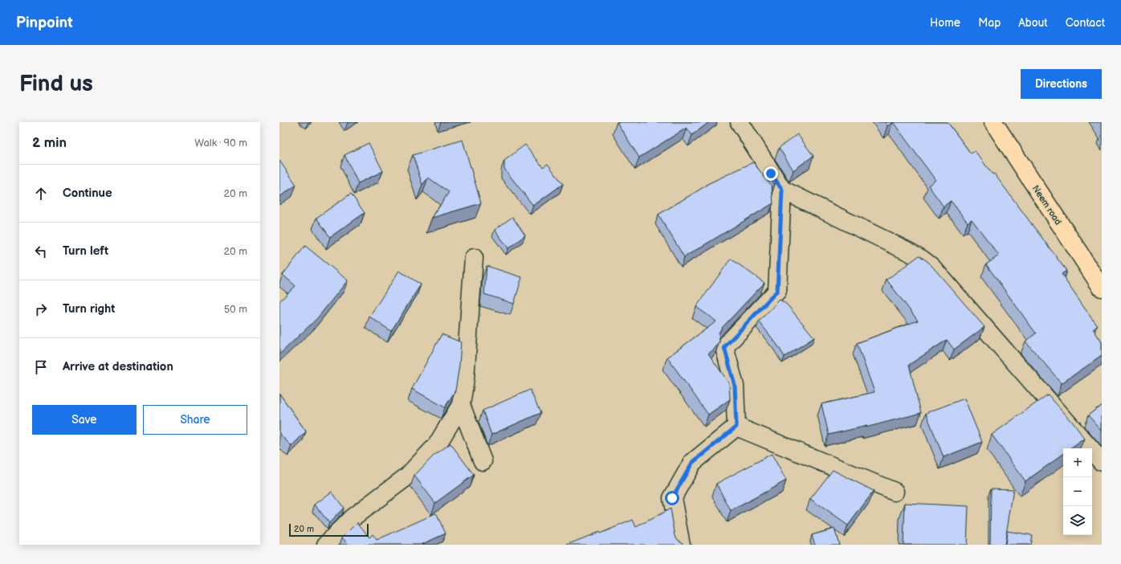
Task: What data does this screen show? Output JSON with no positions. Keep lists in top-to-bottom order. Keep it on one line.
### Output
{"streets":{"main road":["Neem road"]},"scale_bar":"20 m","page":{"header":"Pinpoint","nav":["Home","Map","About","Contact"],"buttons":["Directions",["Save","Share"]],"title":"Find us","heading":["2 min","Walk · 90 m"],"list":[["Continue","20 m"],["Turn left","20 m"],["Turn right","50 m"],"Arrive at destination"],"map_buttons":["+","−"],"scale":"20 m"}}
